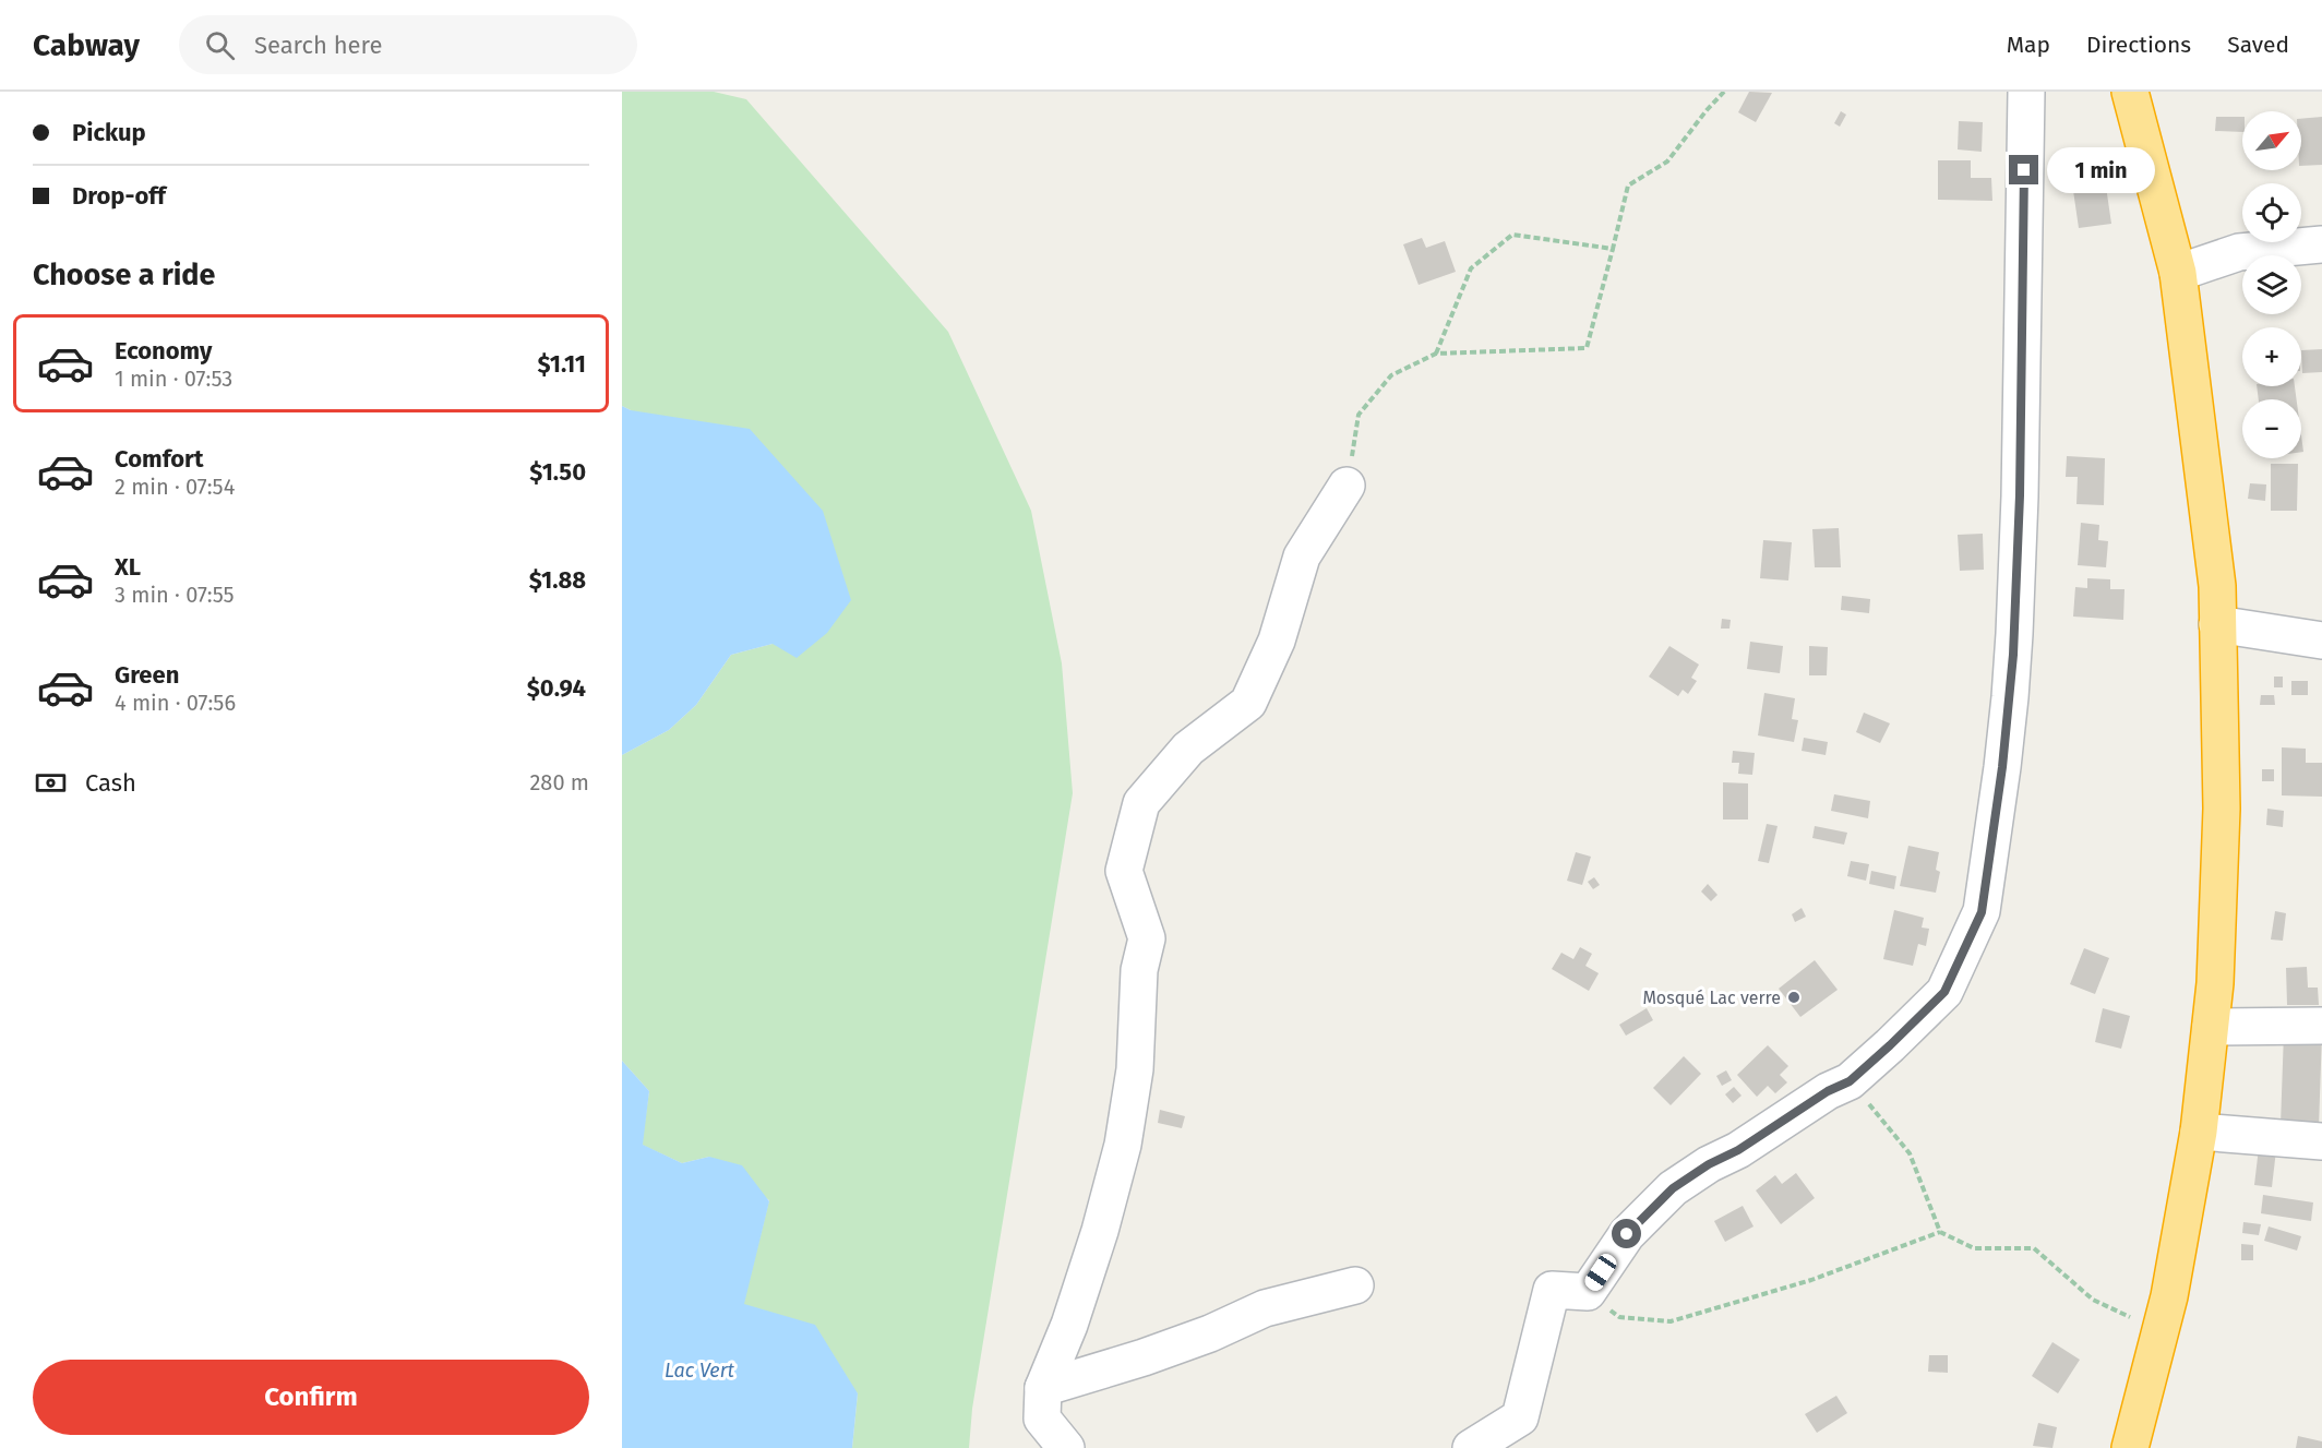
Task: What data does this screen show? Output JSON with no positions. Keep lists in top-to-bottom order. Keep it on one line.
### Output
{"water":["Lac Vert"],"places":["Mosqué Lac verre"],"north":"top right","page":{"header":"Cabway","search":"Search here","nav":["Map","Directions","Saved"],"banner":["Pickup","Drop-off"],"map_buttons":["+","−"],"bubble":"1 min","heading":"Choose a ride","list":[{"name":"Economy","note":"1 min · 07:53","value":"$1.11"},{"name":"Comfort","note":"2 min · 07:54","value":"$1.50"},{"name":"XL","note":"3 min · 07:55","value":"$1.88"},{"name":"Green","note":"4 min · 07:56","value":"$0.94"}],"pay":["Cash","280 m"],"buttons":"Confirm"}}
